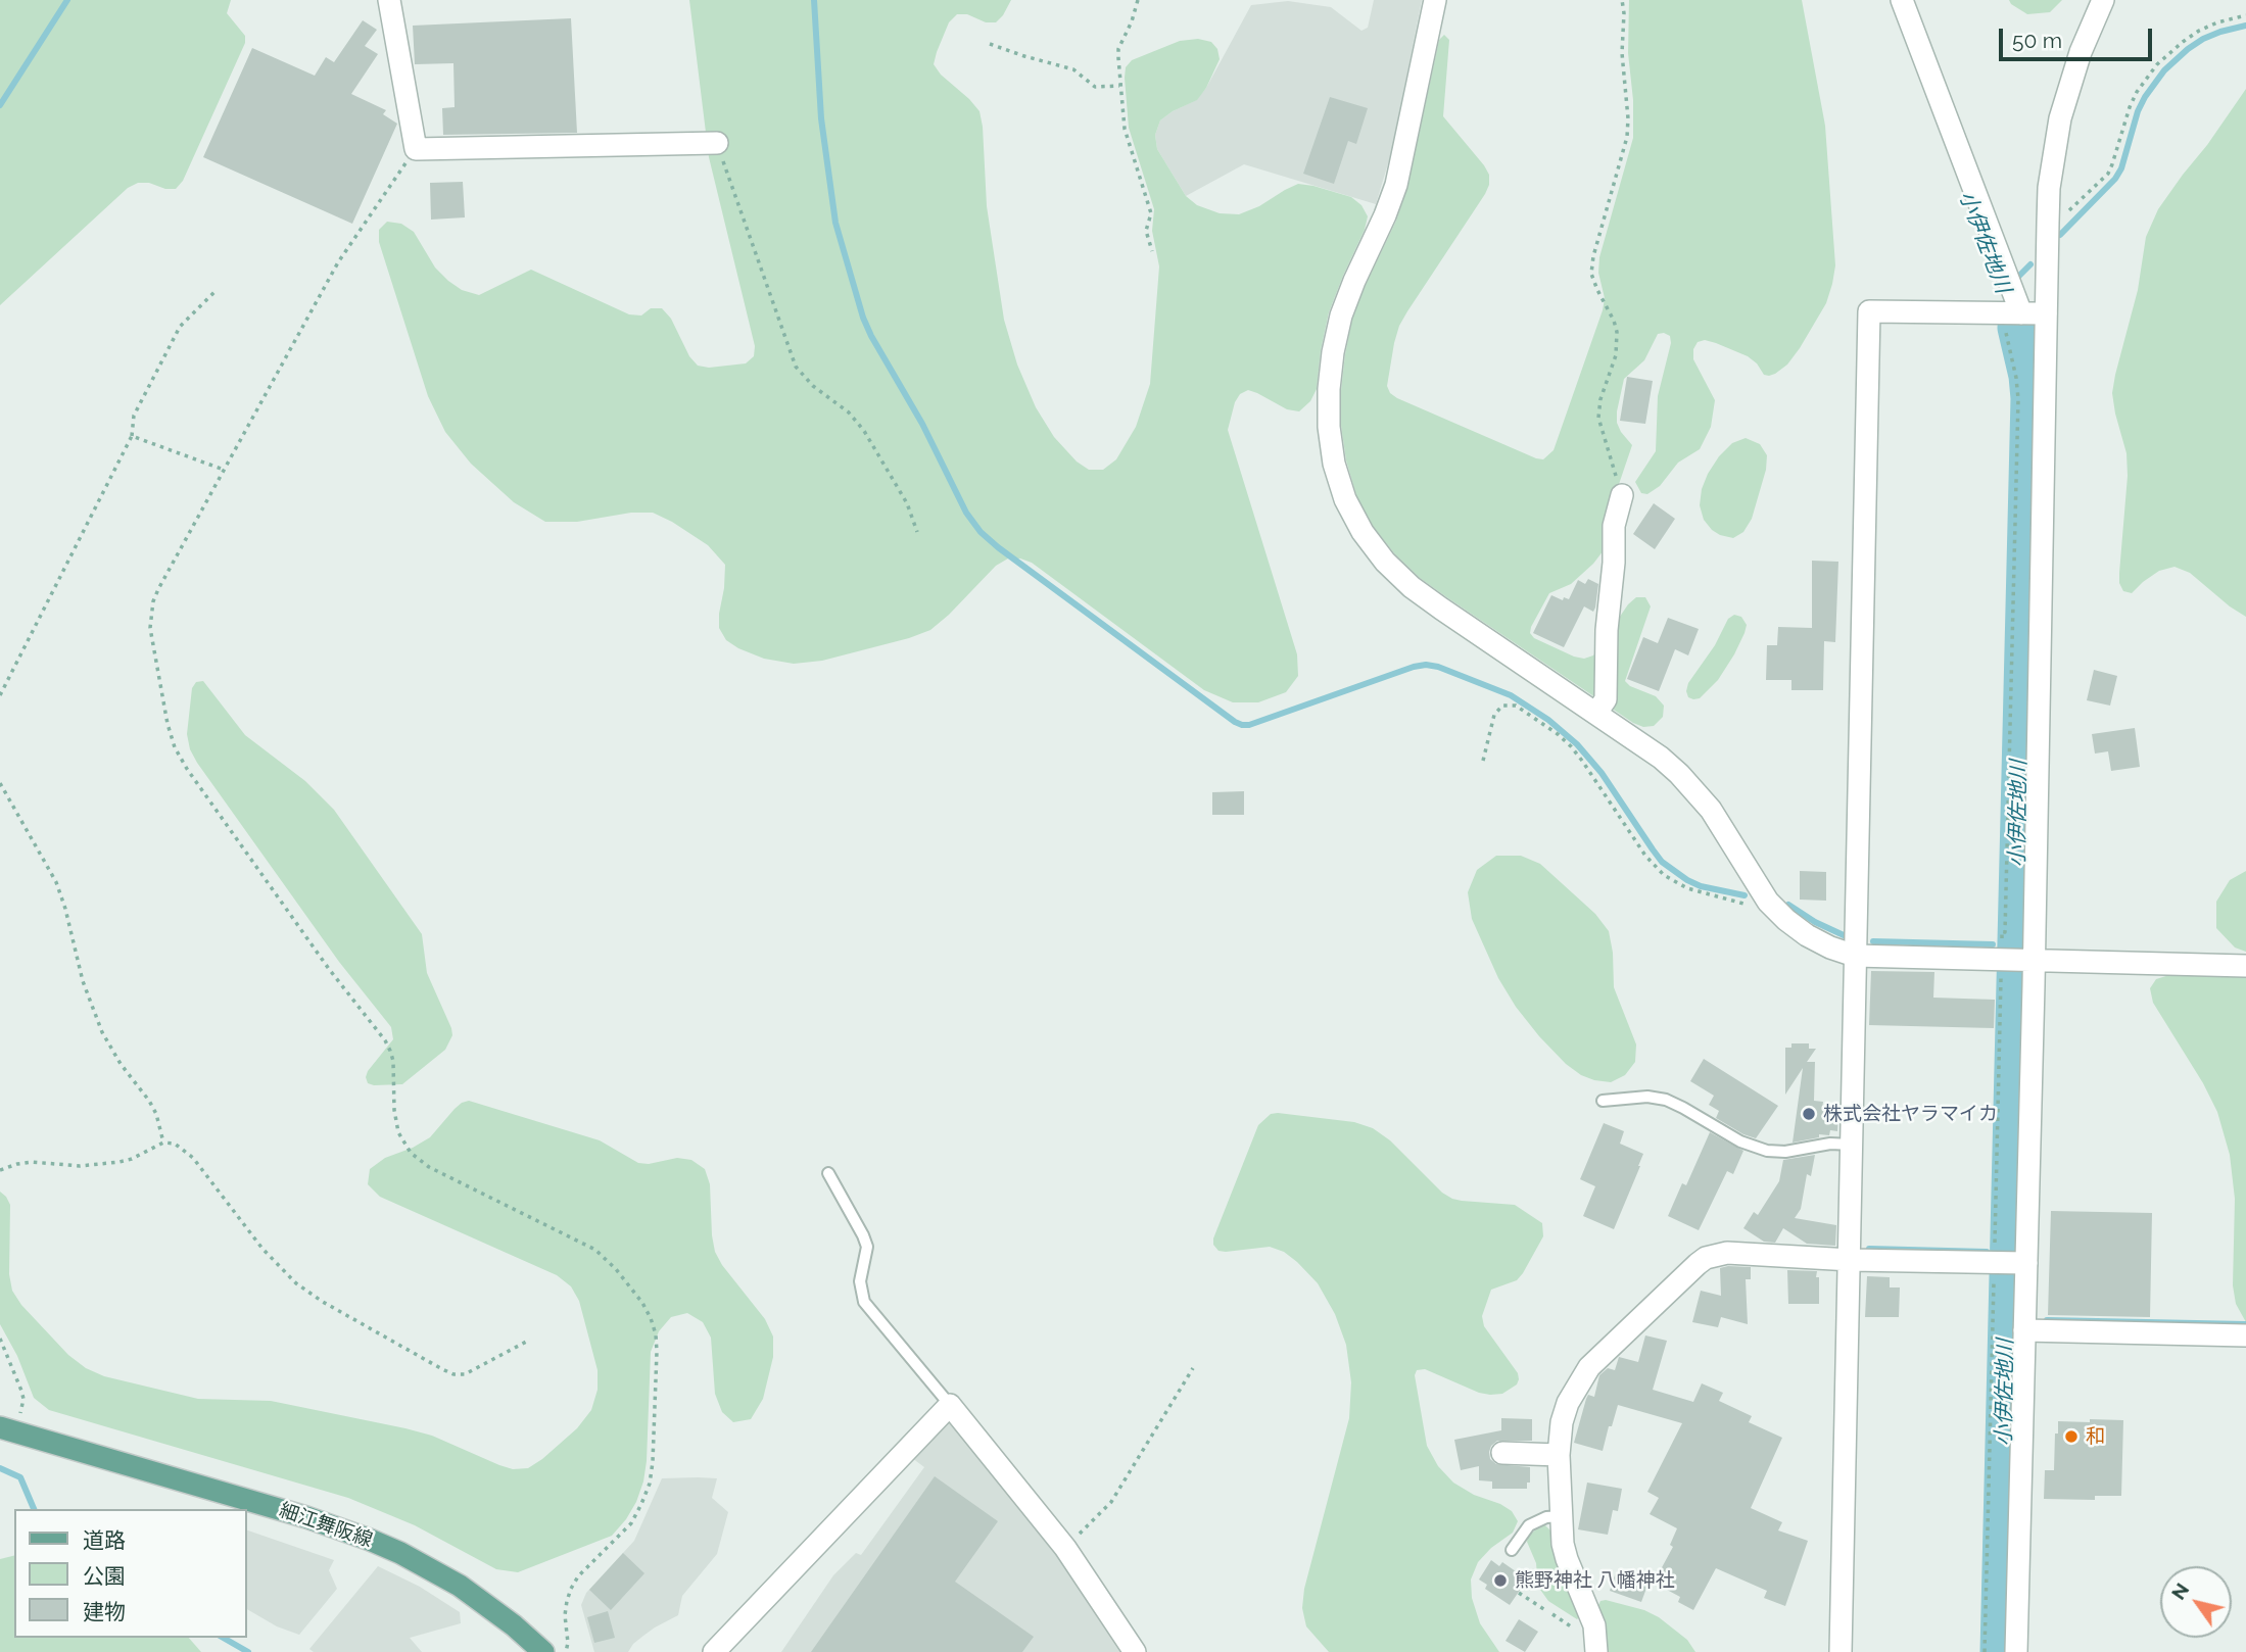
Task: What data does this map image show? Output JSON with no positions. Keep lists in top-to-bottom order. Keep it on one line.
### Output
{"streets":{"main road":["細江舞阪線"]},"water":["小伊佐地川"],"places":["株式会社ヤラマイカ","和","熊野神社 八幡神社"],"legend":["道路","公園","建物"],"scale_bar":"50 m","north":"top left"}
